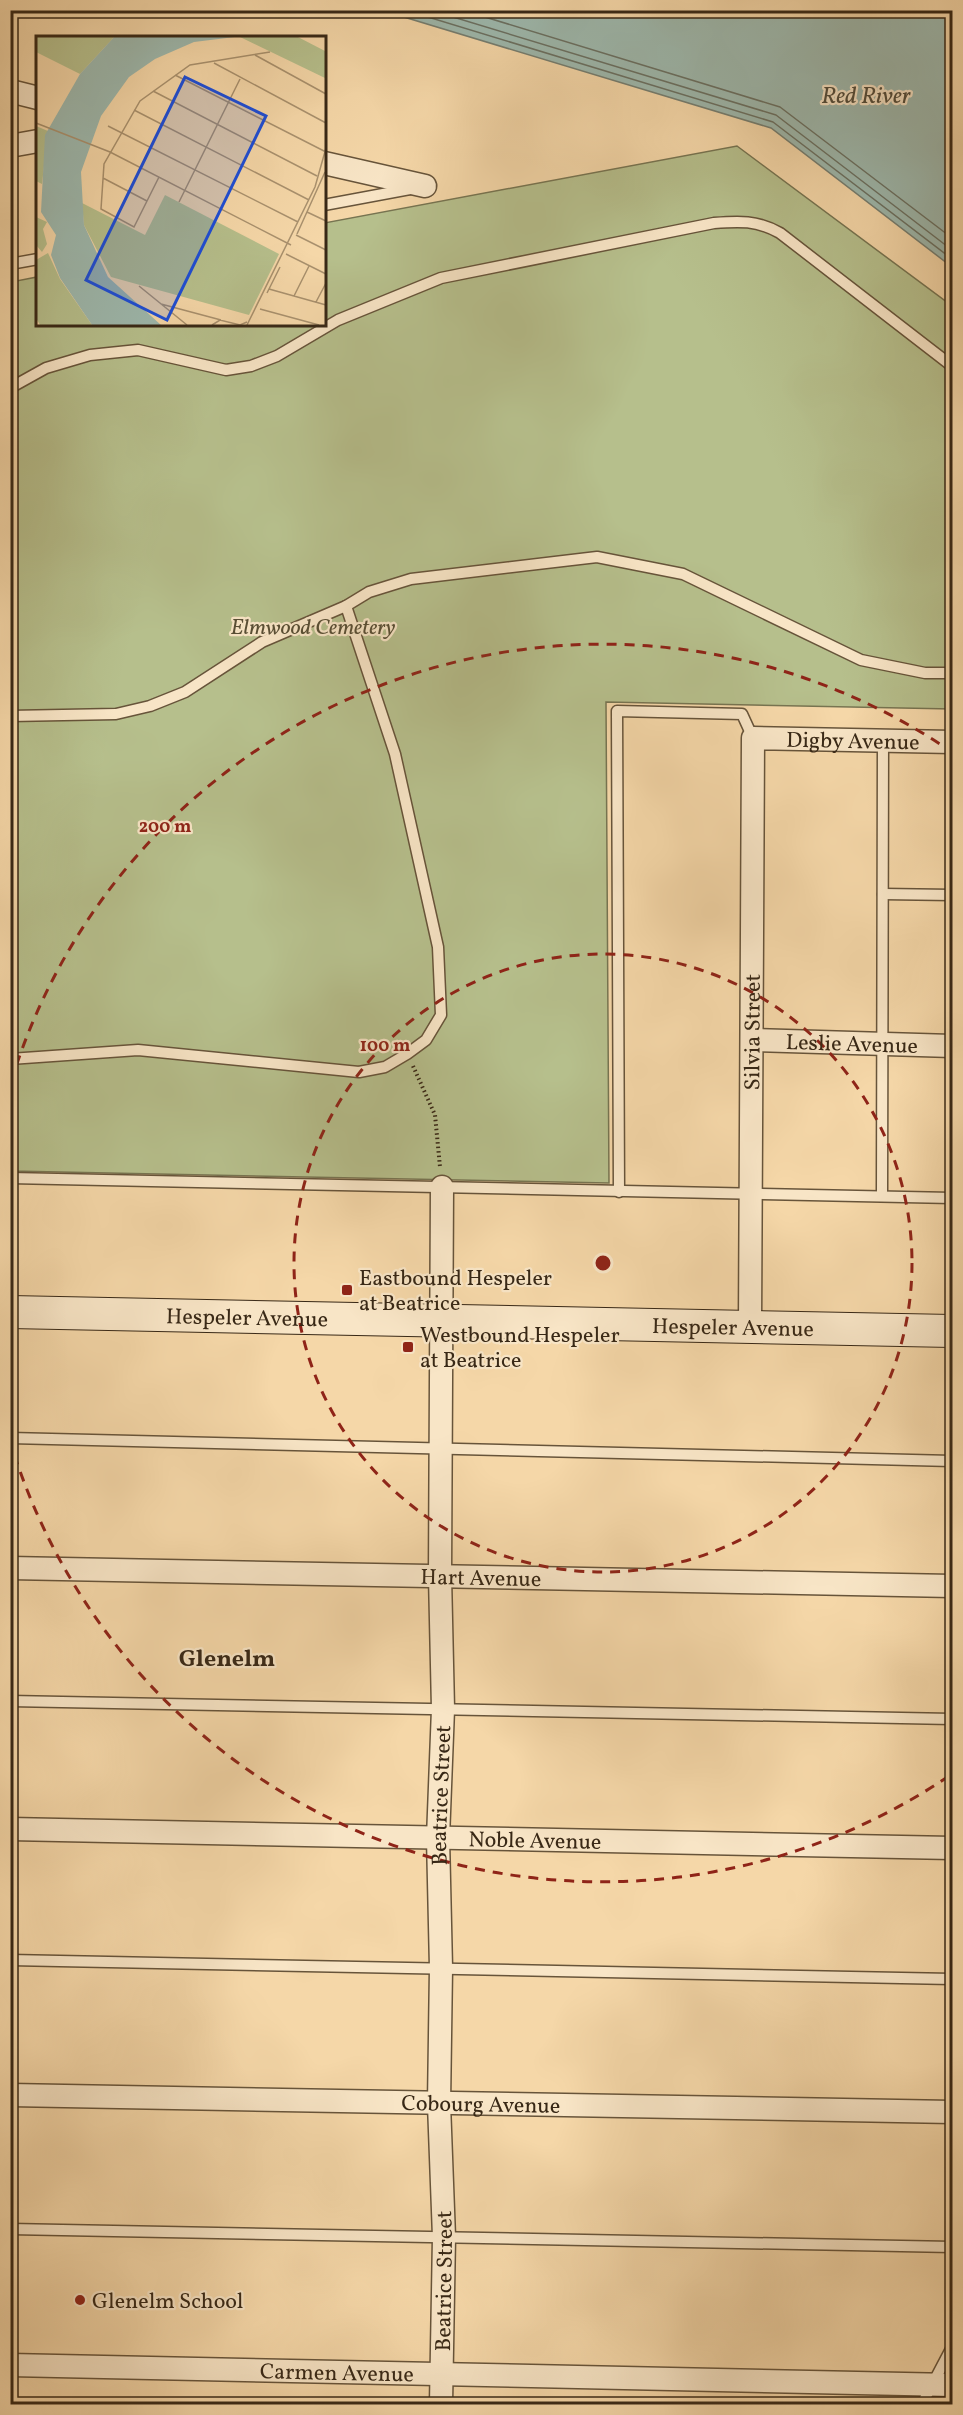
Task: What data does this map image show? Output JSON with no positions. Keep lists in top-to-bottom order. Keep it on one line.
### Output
{"streets":{"main road":["Hespeler Avenue"],"street":["Digby Avenue","Silvia Street","Leslie Avenue","Hart Avenue","Beatrice Street","Noble Avenue","Cobourg Avenue","Carmen Avenue"]},"crossings":[["Digby Avenue","Silvia Street"],["Silvia Street","Leslie Avenue"],["Silvia Street","Hespeler Avenue"],["Hespeler Avenue","Beatrice Street"],["Hart Avenue","Beatrice Street"],["Beatrice Street","Noble Avenue"],["Beatrice Street","Cobourg Avenue"],["Beatrice Street","Carmen Avenue"]],"districts":["Glenelm"],"water":["Red River"],"parks":["Elmwood Cemetery"],"places":{"transit":["Eastbound Hespeler at Beatrice","Westbound Hespeler at Beatrice"],"other":["Glenelm School"]},"rings":["200 m","100 m"]}
